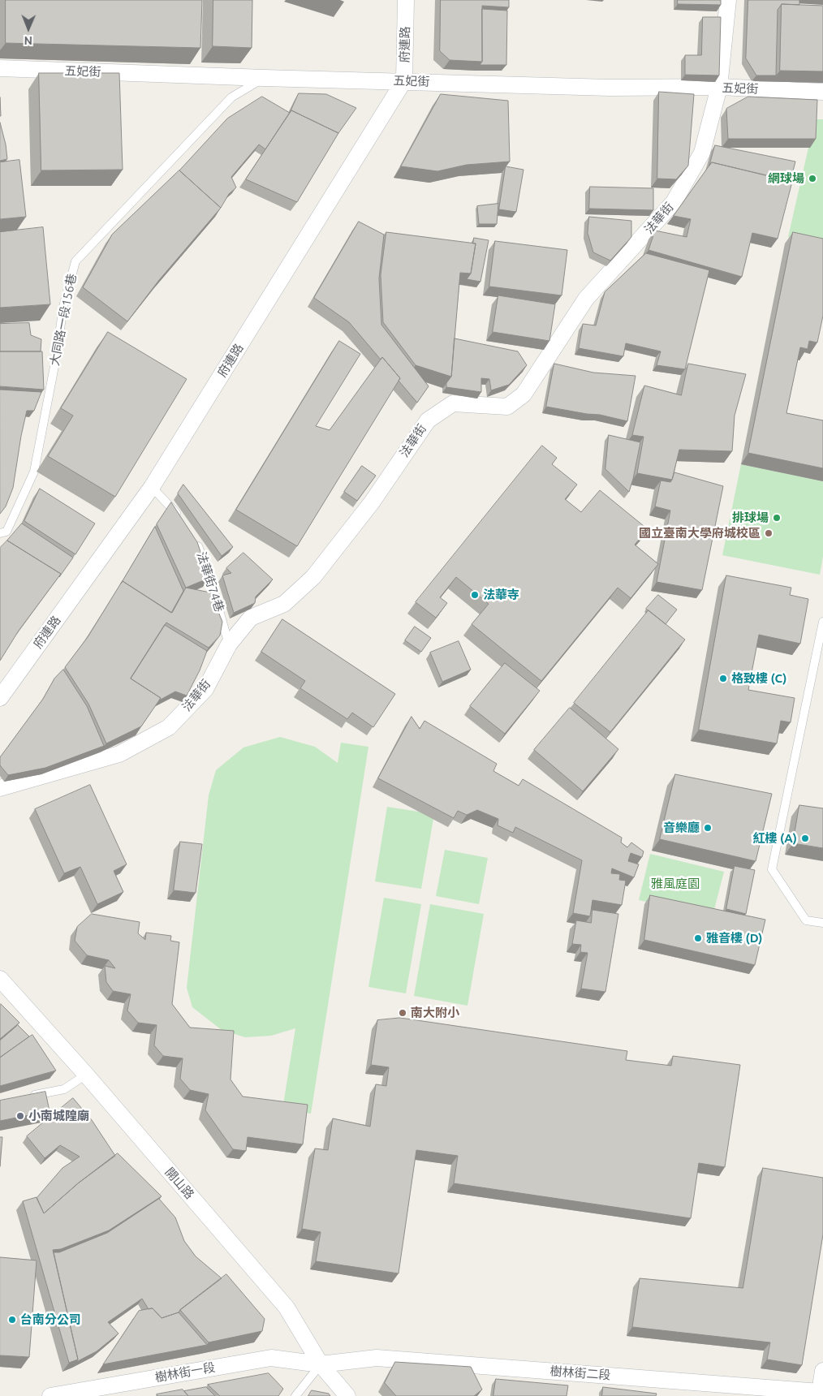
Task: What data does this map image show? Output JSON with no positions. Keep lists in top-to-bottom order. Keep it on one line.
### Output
{"streets":{"street":["府連路","五妃街","法華街","開山路","樹林街一段","樹林街二段"],"lane":["大同路一段156巷","法華街74巷"]},"crossings":[["府連路","五妃街"],["五妃街","法華街"],["五妃街","大同路一段156巷"],["法華街","法華街74巷"],["開山路","樹林街一段"],["開山路","樹林街二段"],["樹林街一段","樹林街二段"]],"parks":["雅風庭園"],"places":["網球場","排球場","國立臺南大學府城校區","法華寺","格致樓 (C)","音樂廳","紅樓 (A)","雅音樓 (D)","南大附小","小南城隍廟","台南分公司"],"north":"bottom"}
